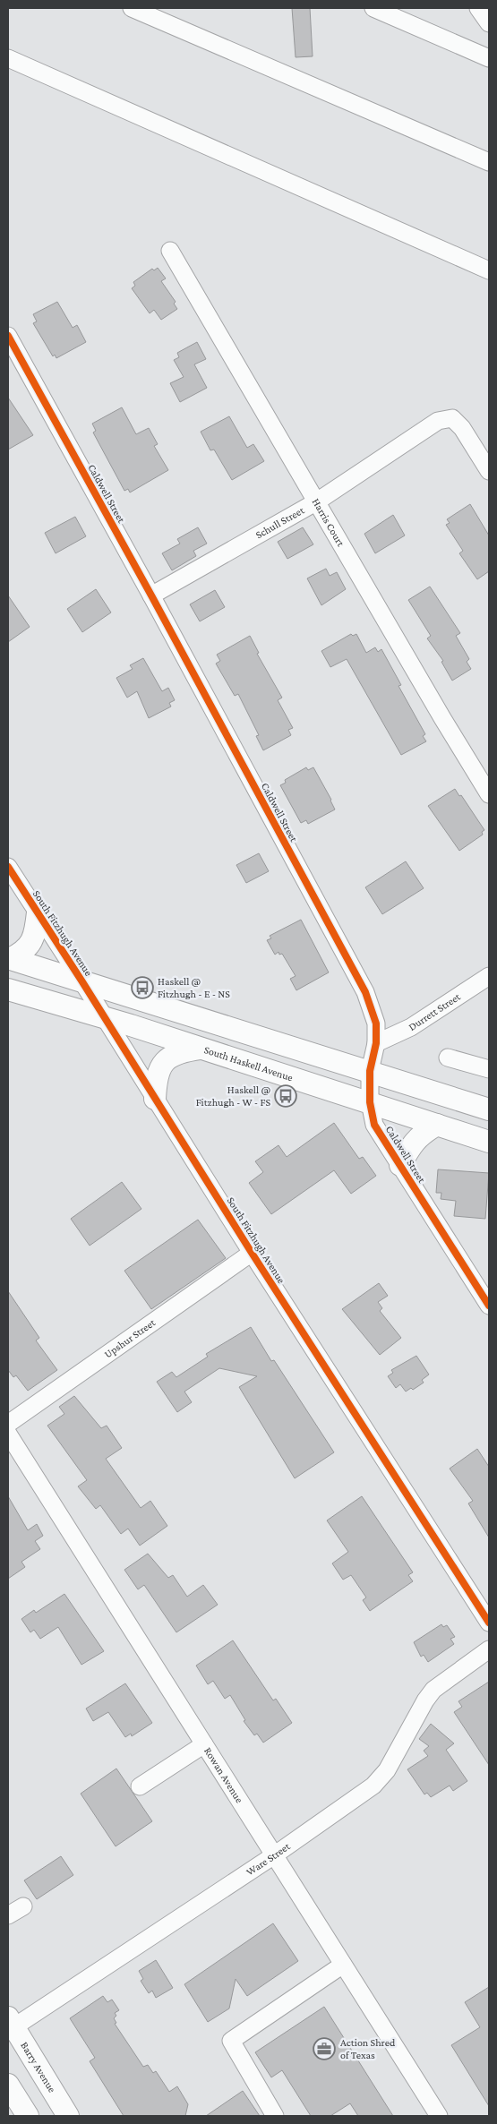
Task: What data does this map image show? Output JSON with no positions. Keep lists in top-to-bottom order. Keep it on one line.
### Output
{"streets":{"main road":["South Haskell Avenue","Barry Avenue"],"street":["Caldwell Street","Schull Street","Harris Court","South Fitzhugh Avenue","Durrett Street","Upshur Street","Rowan Avenue","Ware Street"]},"crossings":[["Caldwell Street","Schull Street"],["Caldwell Street","Durrett Street"],["Caldwell Street","South Haskell Avenue"],["Schull Street","Harris Court"],["South Fitzhugh Avenue","South Haskell Avenue"],["South Fitzhugh Avenue","Upshur Street"],["Rowan Avenue","Ware Street"],["Ware Street","Barry Avenue"]],"places":{"bus stop":["Haskell @ Fitzhugh - E - NS","Haskell @ Fitzhugh - W - FS"],"office":["Action Shred of Texas"]}}
